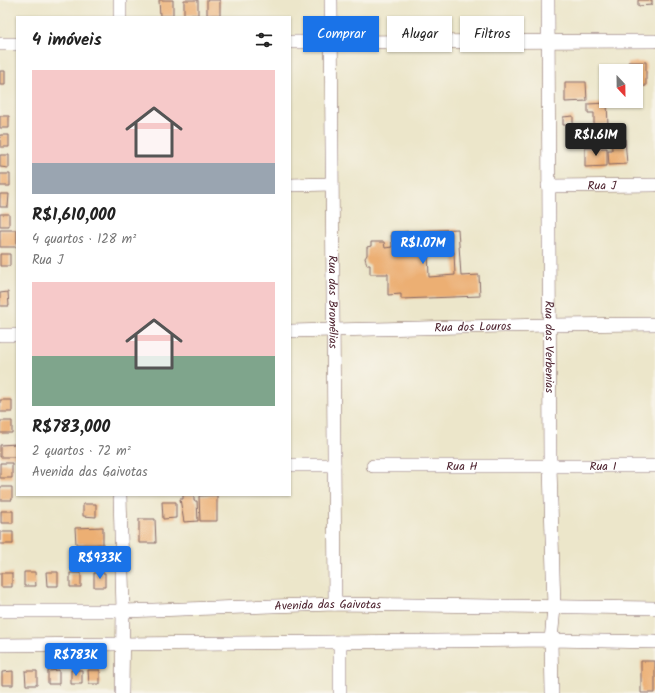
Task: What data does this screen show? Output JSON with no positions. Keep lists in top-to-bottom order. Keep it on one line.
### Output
{"streets":{"street":["Rua J","Rua das Bromélias","Rua dos Louros","Rua das Verbenias","Rua H","Rua I","Avenida das Gaivotas"]},"crossings":[["Rua J","Rua das Verbenias"],["Rua das Bromélias","Rua dos Louros"],["Rua das Bromélias","Avenida das Gaivotas"],["Rua dos Louros","Rua das Verbenias"],["Rua das Verbenias","Rua H"],["Rua das Verbenias","Rua I"],["Rua das Verbenias","Avenida das Gaivotas"],["Rua H","Rua I"]],"north":"bottom","page":{"chip":["Comprar","Alugar","Filtros"],"heading":"4 imóveis","list":[{"name":"R$1,610,000","note":"4 quartos · 128 m² · Rua J"},{"name":"R$783,000","note":"2 quartos · 72 m² · Avenida das Gaivotas"}],"price":["R$1.61M","R$1.07M","R$933K","R$783K"]}}
